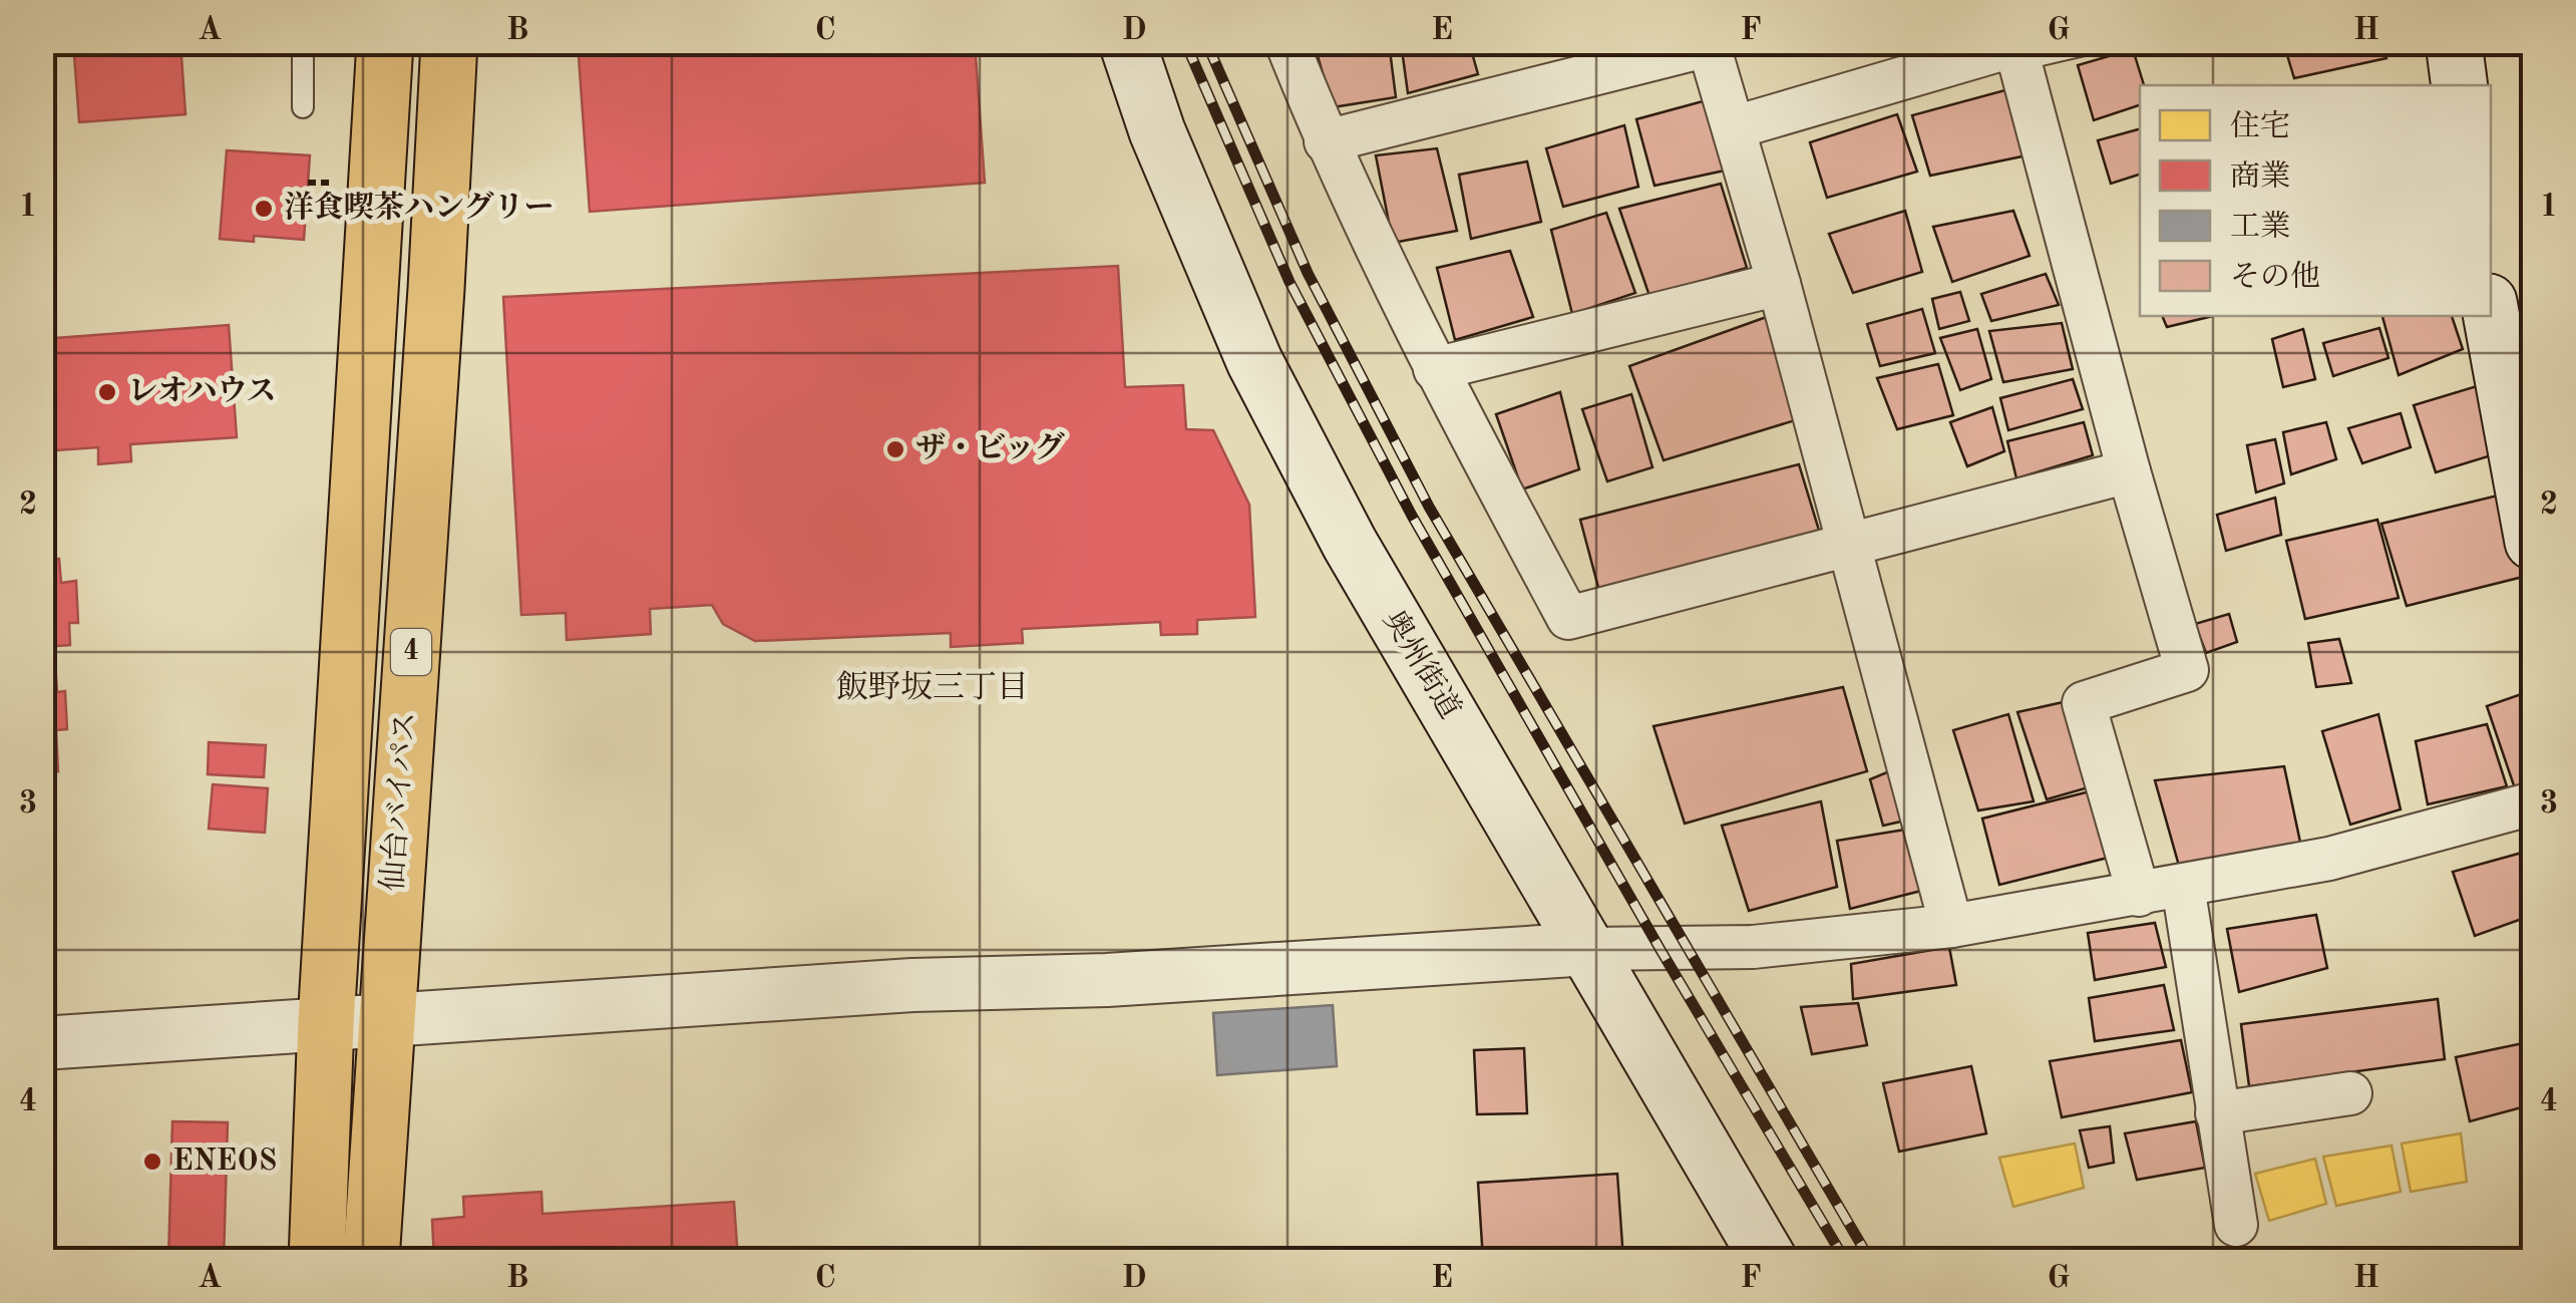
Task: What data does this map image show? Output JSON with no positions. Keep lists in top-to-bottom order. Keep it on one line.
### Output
{"streets":{"highway":["4","仙台バイパス"],"main road":["奥州街道"]},"districts":["飯野坂三丁目"],"places":["洋食喫茶ハングリー","レオハウス","ザ・ビッグ","ENEOS"],"legend":["住宅","商業","工業","その他"],"grid":{"columns":["A","B","C","D","E","F","G","H"],"rows":["1","2","3","4"]}}
